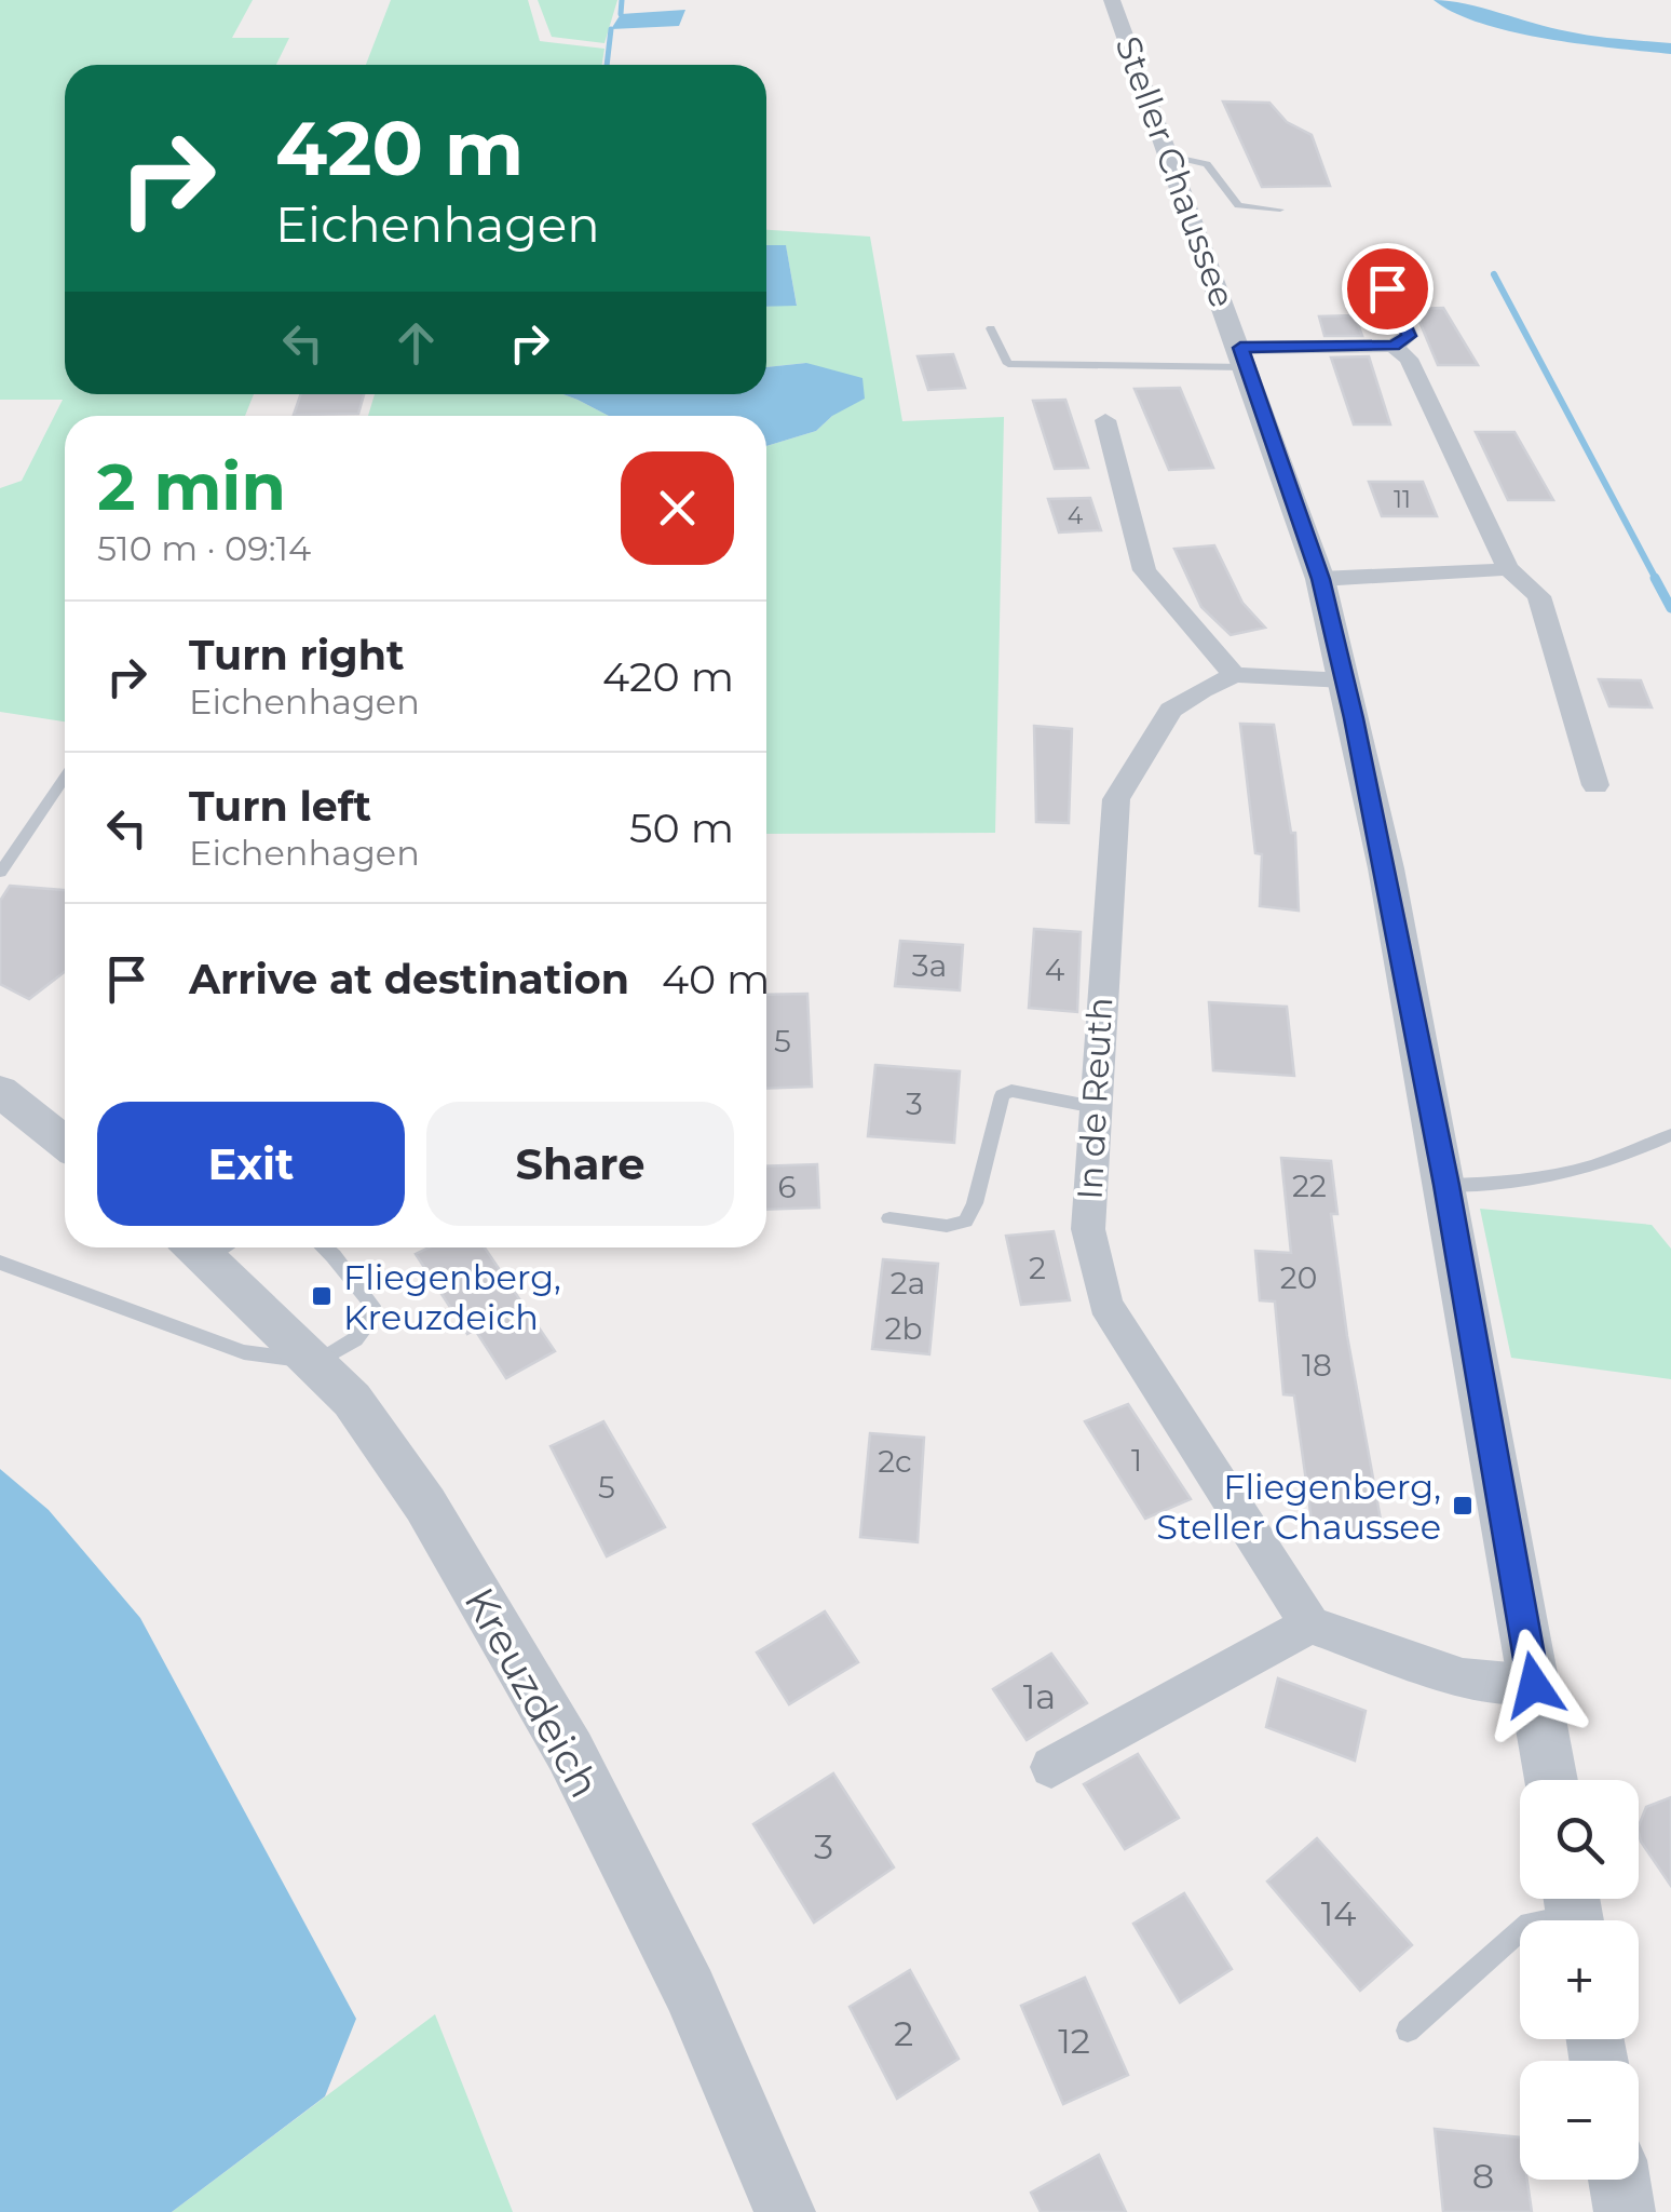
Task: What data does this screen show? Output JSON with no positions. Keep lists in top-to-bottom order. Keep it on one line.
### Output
{"streets":{"street":["Steller Chaussee","In de Reuth","Kreuzdeich"]},"places":{"transit":["Fliegenberg, Kreuzdeich","Fliegenberg, Steller Chaussee"]},"house_numbers":["11","4","3a","4","5","3","22","6","2","20","2a","2b","18","1","2c","5","1a","3","14","2","12","8"],"page":{"turn":["420 m","Eichenhagen"],"heading":["2 min","510 m · 09:14"],"list":[{"name":"Turn right","note":"Eichenhagen","value":"420 m"},{"name":"Turn left","note":"Eichenhagen","value":"50 m"},{"name":"Arrive at destination","value":"40 m"}],"buttons":["Exit","Share"],"map_buttons":["+","−"]}}
